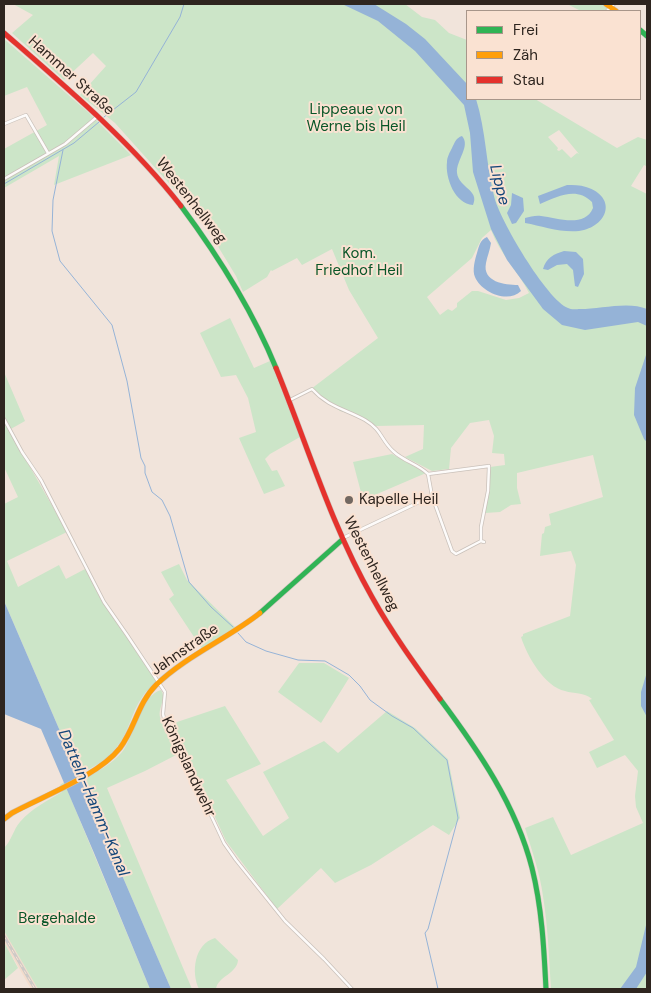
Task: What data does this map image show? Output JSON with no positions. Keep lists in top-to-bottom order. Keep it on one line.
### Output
{"streets":{"main road":["Hammer Straße","Westenhellweg","Jahnstraße"],"street":["Königslandwehr"]},"crossings":[["Hammer Straße","Westenhellweg"],["Westenhellweg","Jahnstraße"],["Jahnstraße","Königslandwehr"]],"water":["Lippe","Datteln-Hamm-Kanal"],"parks":["Lippeaue von Werne bis Heil","Kom. Friedhof Heil","Bergehalde"],"places":["Kapelle Heil"],"legend":["Frei","Zäh","Stau"]}
